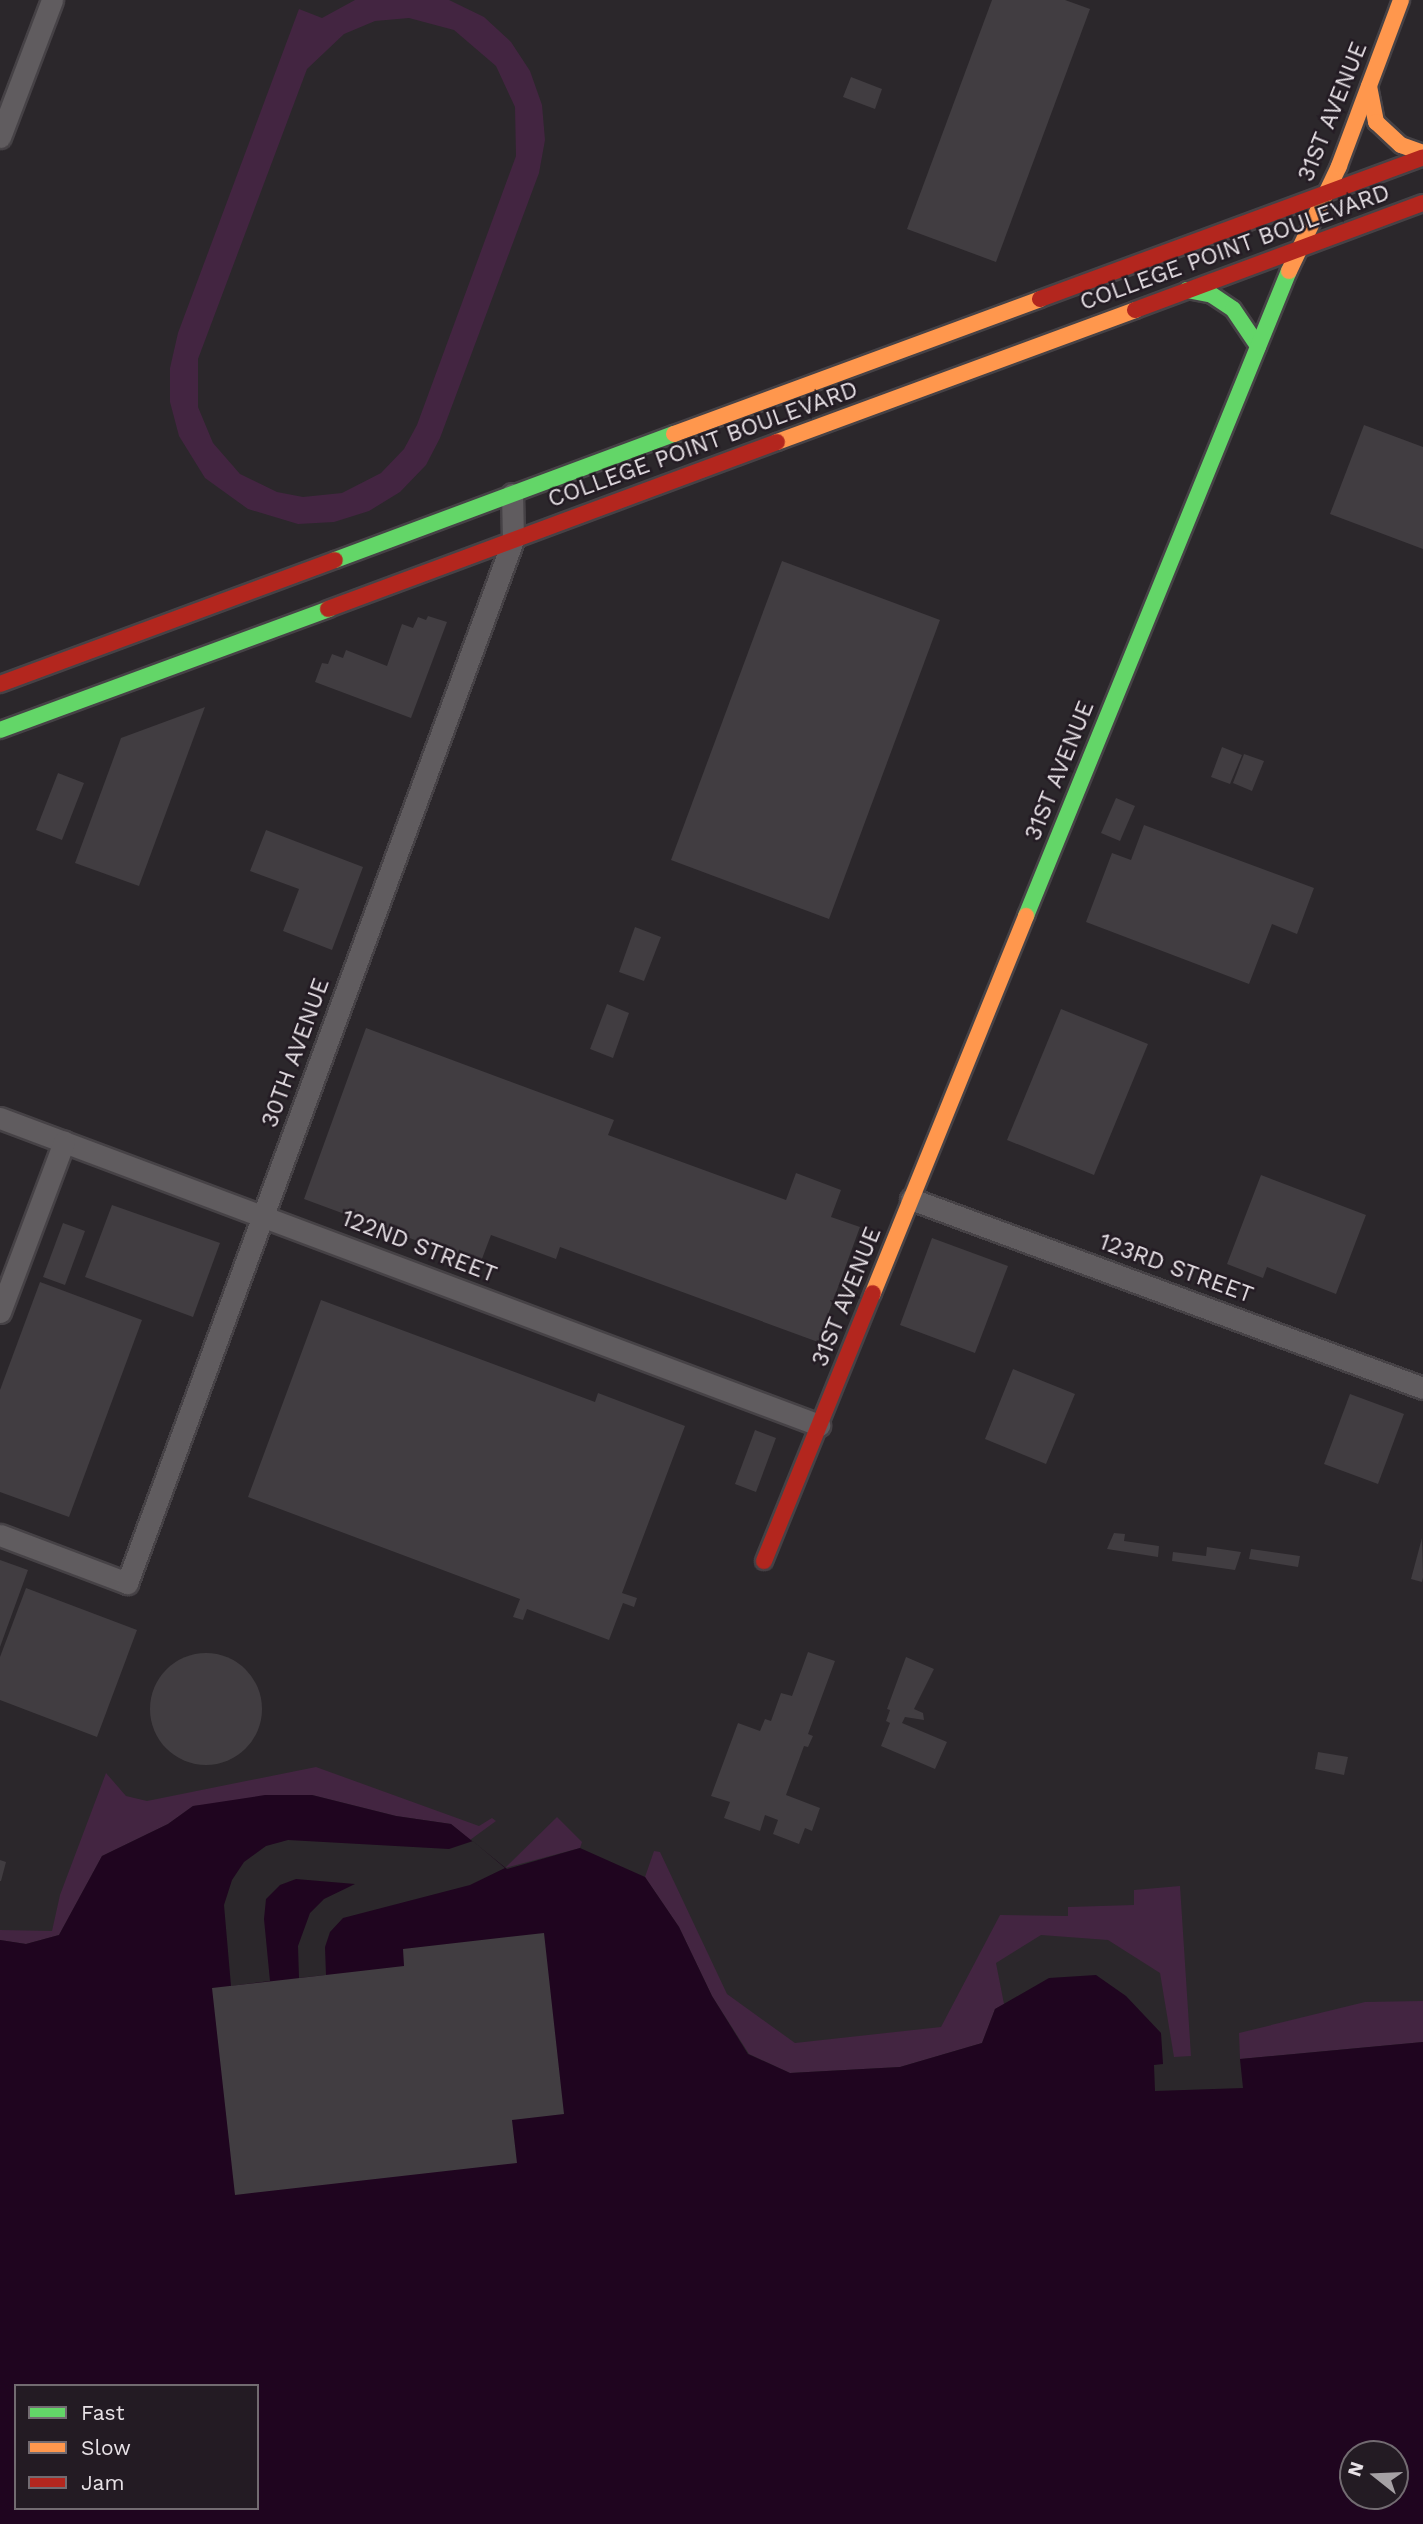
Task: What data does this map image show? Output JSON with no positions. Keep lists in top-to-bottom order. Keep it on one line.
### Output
{"streets":{"main road":["31ST AVENUE","COLLEGE POINT BOULEVARD"],"street":["30TH AVENUE","122ND STREET","123RD STREET"]},"crossings":[["31ST AVENUE","COLLEGE POINT BOULEVARD"],["31ST AVENUE","122ND STREET"],["31ST AVENUE","123RD STREET"],["COLLEGE POINT BOULEVARD","30TH AVENUE"],["30TH AVENUE","122ND STREET"]],"legend":["Fast","Slow","Jam"],"north":"left"}
